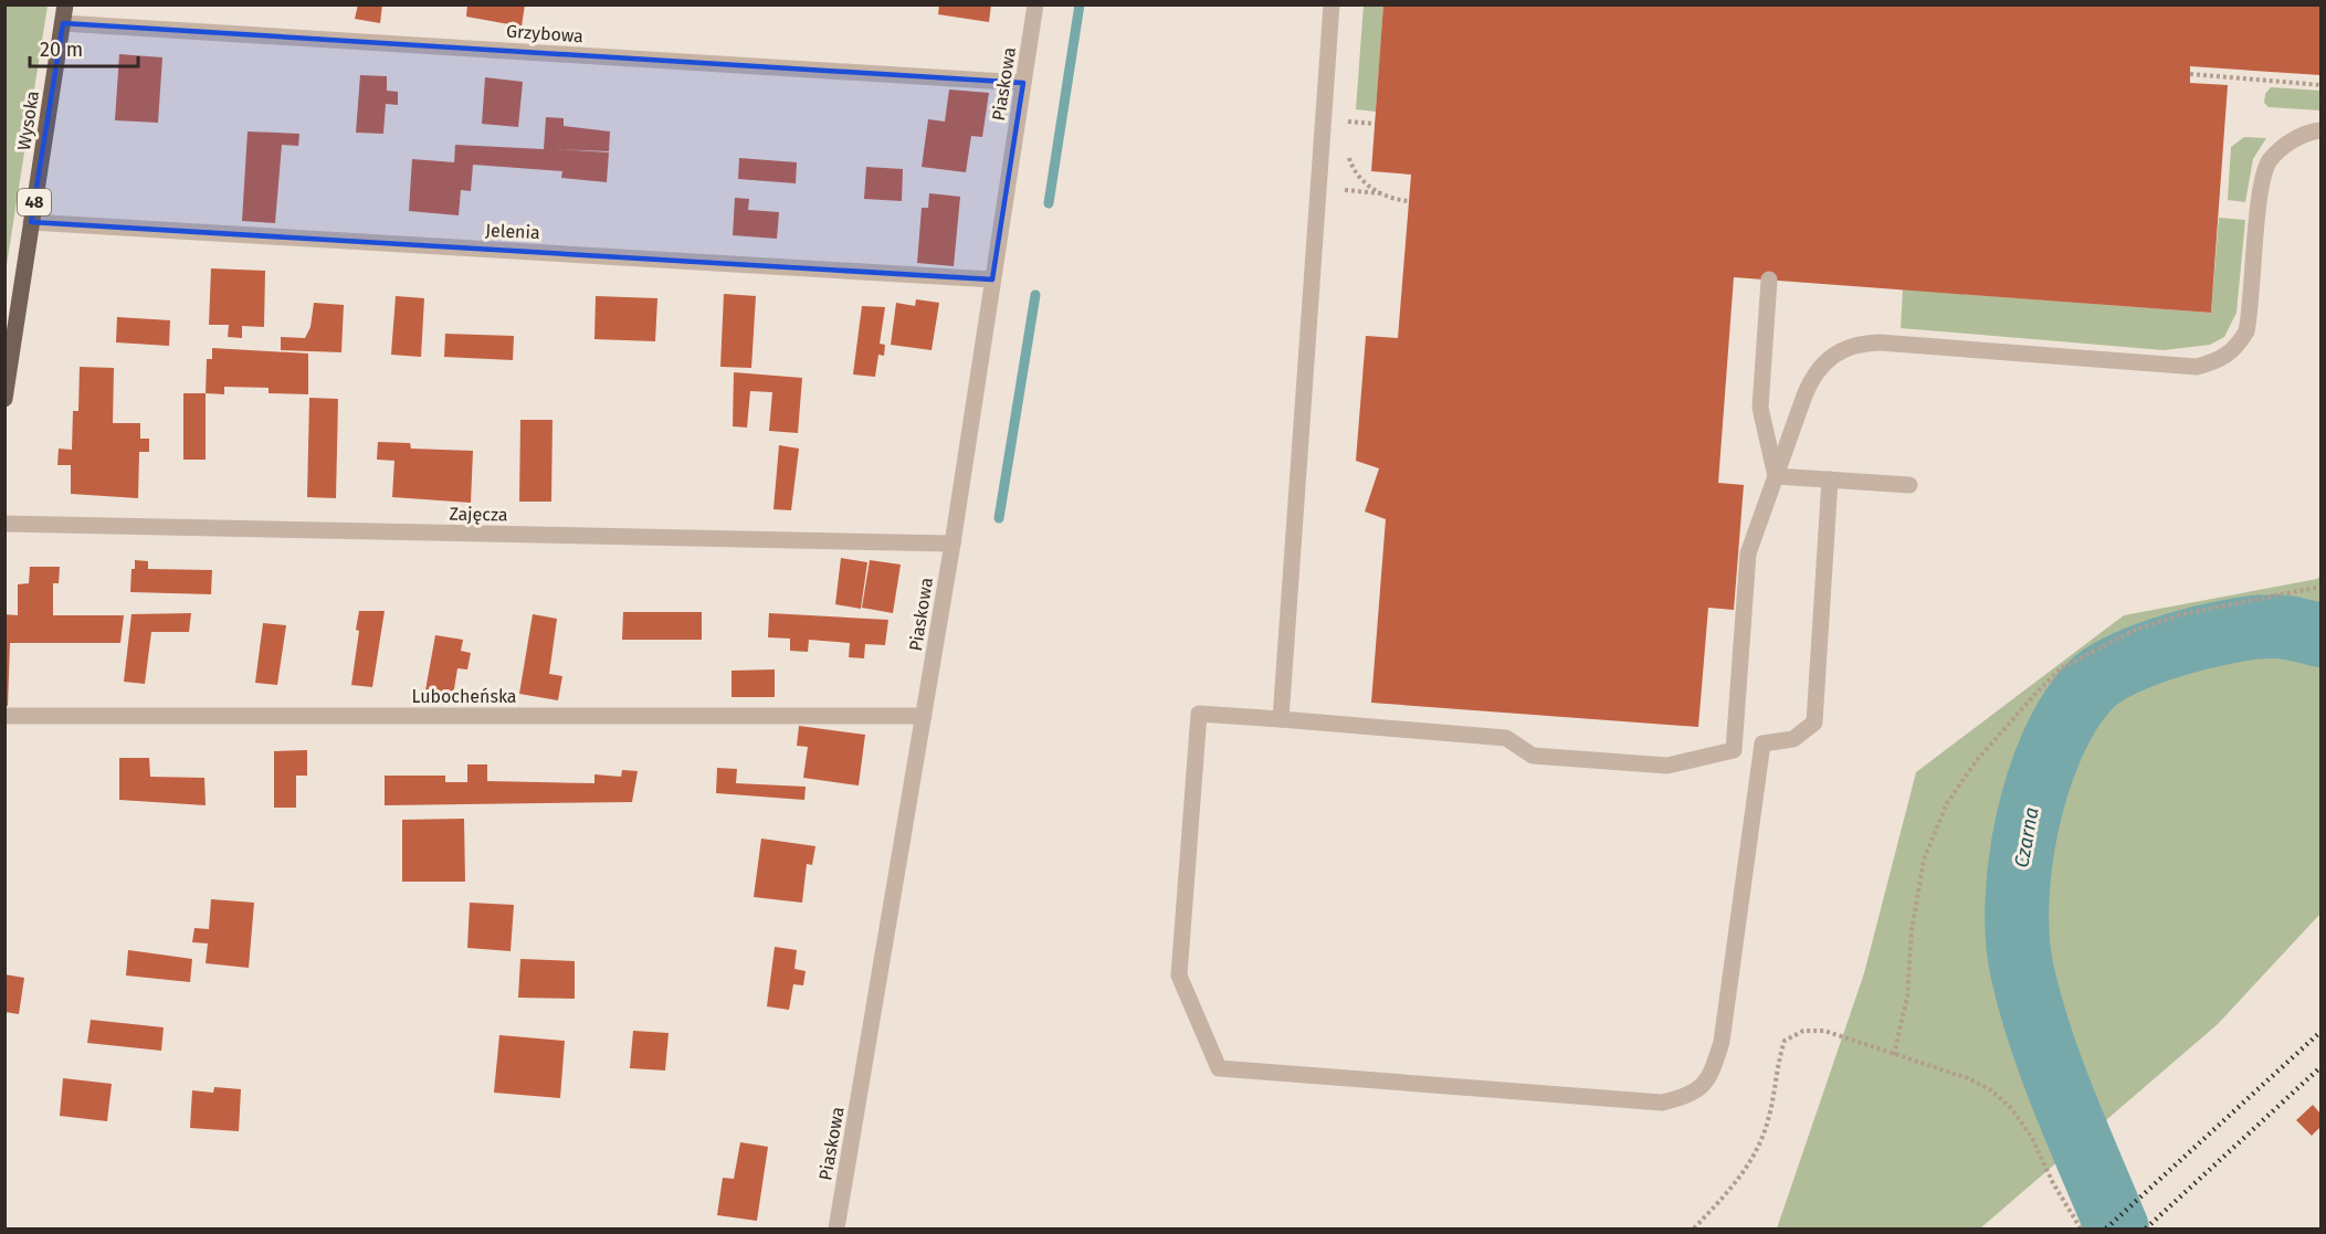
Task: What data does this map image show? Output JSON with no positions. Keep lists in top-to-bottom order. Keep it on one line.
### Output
{"streets":{"main road":["Wysoka","48"],"street":["Grzybowa","Piaskowa","Jelenia","Zajęcza","Lubocheńska"]},"crossings":[["Grzybowa","Piaskowa"],["Grzybowa","Wysoka"],["Piaskowa","Jelenia"],["Piaskowa","Zajęcza"],["Piaskowa","Lubocheńska"],["Wysoka","Jelenia"]],"water":["Czarna"],"scale_bar":"20 m"}
